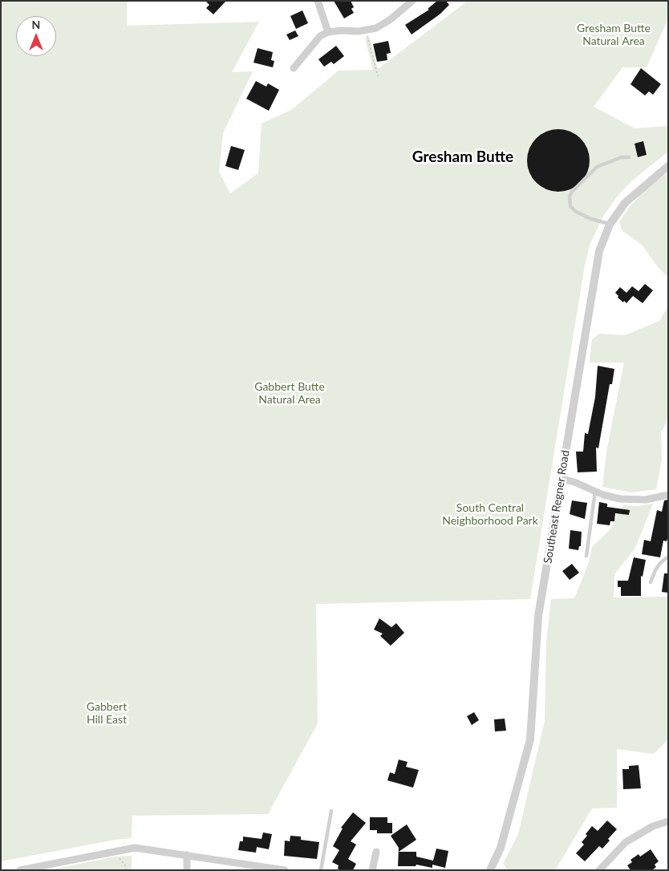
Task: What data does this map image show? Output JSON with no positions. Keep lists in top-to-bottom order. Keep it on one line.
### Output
{"streets":{"street":["Southeast Regner Road"]},"districts":["Gresham Butte"],"parks":["Gresham Butte Natural Area","Gabbert Butte Natural Area","South Central Neighborhood Park","Gabbert Hill East"],"north":"top"}
